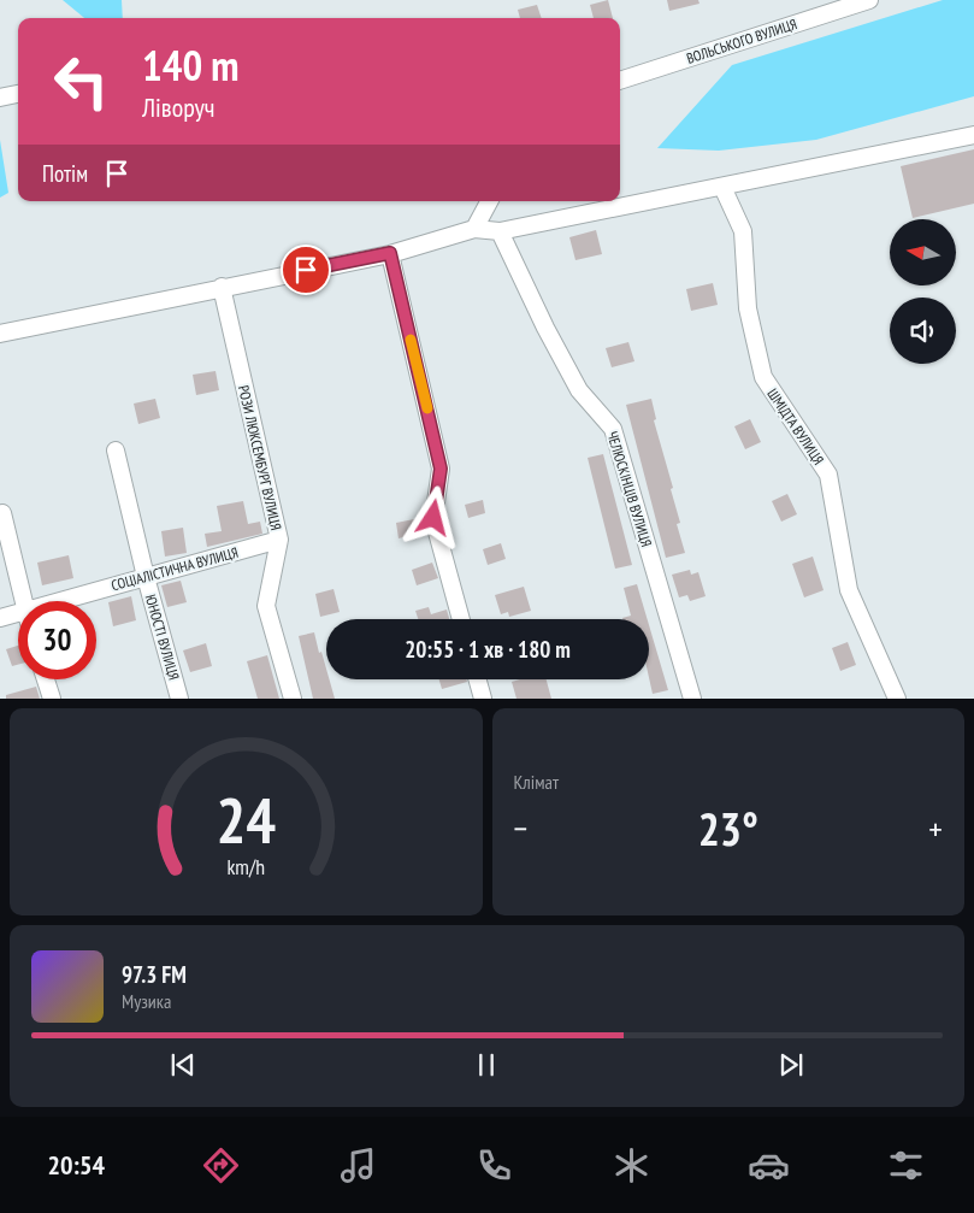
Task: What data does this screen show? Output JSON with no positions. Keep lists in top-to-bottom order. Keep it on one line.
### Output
{"streets":{"street":["ВОЛЬСЬКОГО ВУЛИЦЯ","ШМІДТА ВУЛИЦЯ","РОЗИ ЛЮКСЕМБУРГ ВУЛИЦЯ","ЧЕЛЮСКІНЦІВ ВУЛИЦЯ","СОЦІАЛІСТИЧНА ВУЛИЦЯ","ЮНОСТІ ВУЛИЦЯ"]},"crossings":[["РОЗИ ЛЮКСЕМБУРГ ВУЛИЦЯ","СОЦІАЛІСТИЧНА ВУЛИЦЯ"],["СОЦІАЛІСТИЧНА ВУЛИЦЯ","ЮНОСТІ ВУЛИЦЯ"]],"north":"left","page":{"turn":["140 m","Ліворуч"],"then":"Потім","limit":"30","trip":"20:55 · 1 хв · 180 m","tile":"Клімат","heat":["−","23°","+"],"song":["97.3 FM","Музика"],"tabs":"20:54","gauge":["24","km/h"]}}
